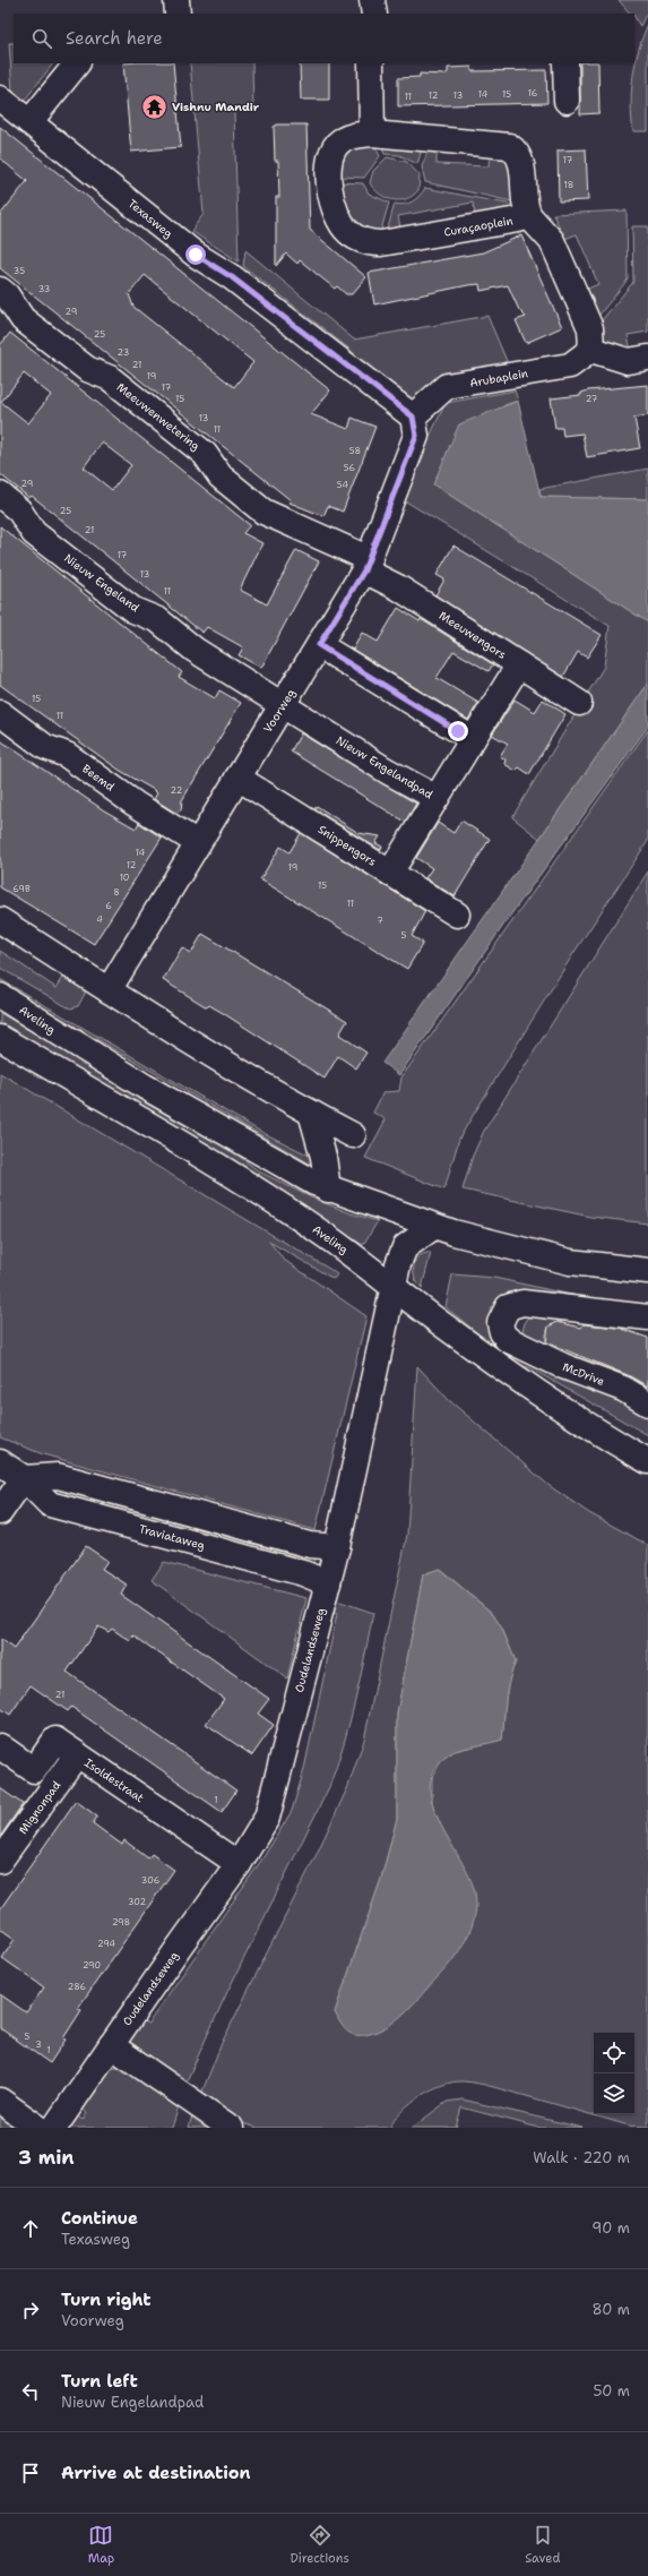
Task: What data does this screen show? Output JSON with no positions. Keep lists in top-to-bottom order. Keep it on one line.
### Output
{"streets":{"street":["Texasweg","Curaçaoplein","Arubaplein","Meeuwenwetering","Nieuw Engeland","Meeuwengors","Voorweg","Nieuw Engelandpad","Beemd","Snippengors","Aveling","McDrive","Traviataweg","Oudelandseweg","Isoldestraat","Mignonpad"]},"crossings":[["Texasweg","Arubaplein"],["Texasweg","Voorweg"],["Arubaplein","Voorweg"],["Meeuwenwetering","Meeuwengors"],["Meeuwenwetering","Voorweg"],["Nieuw Engeland","Voorweg"],["Nieuw Engeland","Nieuw Engelandpad"],["Meeuwengors","Voorweg"],["Meeuwengors","Nieuw Engelandpad"],["Voorweg","Nieuw Engelandpad"],["Voorweg","Beemd"],["Voorweg","Snippengors"],["Aveling","Oudelandseweg"],["Traviataweg","Oudelandseweg"],["Oudelandseweg","Isoldestraat"],["Isoldestraat","Mignonpad"]],"places":{"temple":["Vishnu Mandir"]},"house_numbers":["16","14","15","12","13","11","17","18","35","33","29","25","23","21","19","17","15","27","13","11","58","56","29","54","25","21","17","13","11","15","11","22","14","12","19","10","15","69B","8","11","6","4","7","5","21","1","306","302","298","294","290","286","5","3","1"],"page":{"search":"Search here","heading":["3 min","Walk · 220 m"],"list":[["Continue","Texasweg","90 m"],["Turn right","Voorweg","80 m"],["Turn left","Nieuw Engelandpad","50 m"],"Arrive at destination"],"nav":["Map","Directions","Saved"]}}
